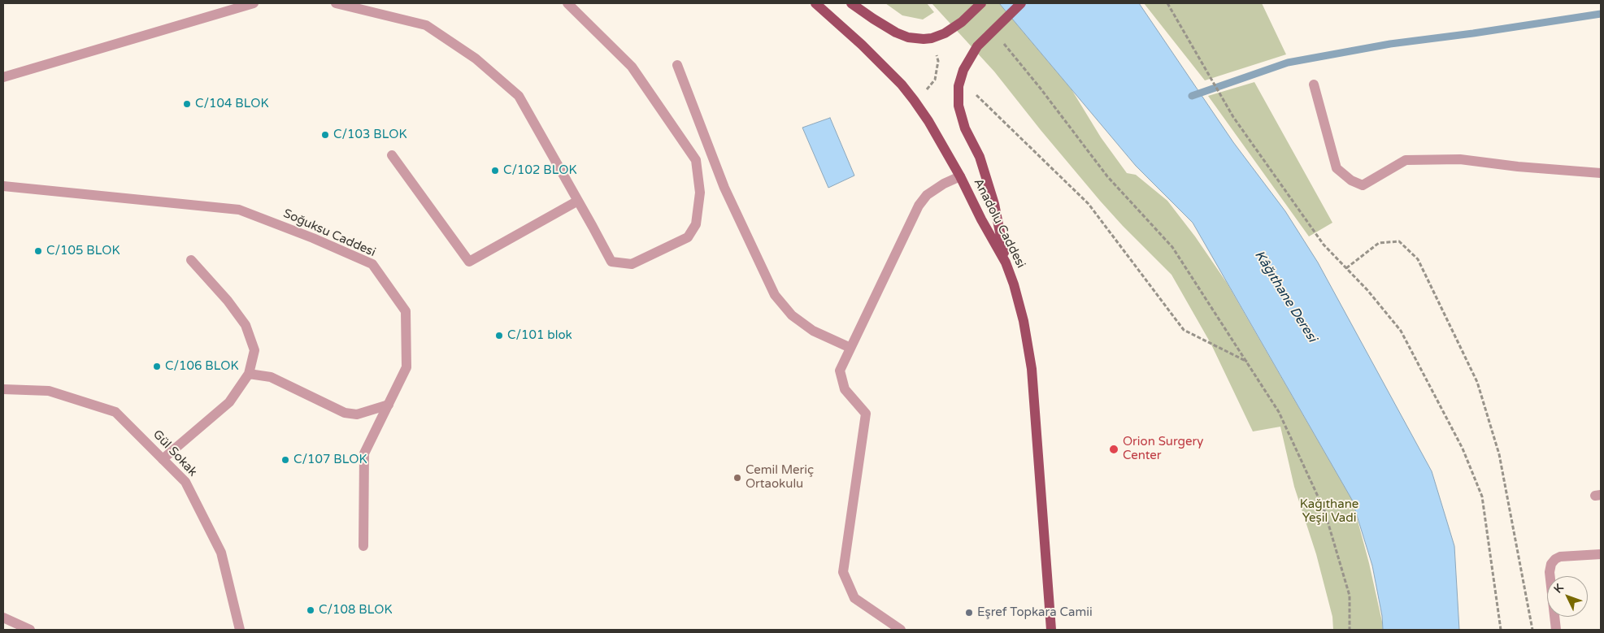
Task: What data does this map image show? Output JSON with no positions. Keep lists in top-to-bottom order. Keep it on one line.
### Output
{"streets":{"main road":["Anadolu Caddesi"],"street":["Soğuksu Caddesi","Gül Sokak"]},"water":["Kâğıthane Deresi"],"parks":["Kağıthane Yeşil Vadi"],"places":["C/104 BLOK","C/103 BLOK","C/102 BLOK","C/105 BLOK","C/101 blok","C/106 BLOK","Orion Surgery Center","C/107 BLOK","Cemil Meriç Ortaokulu","C/108 BLOK","Eşref Topkara Camii"],"north":"top left"}
